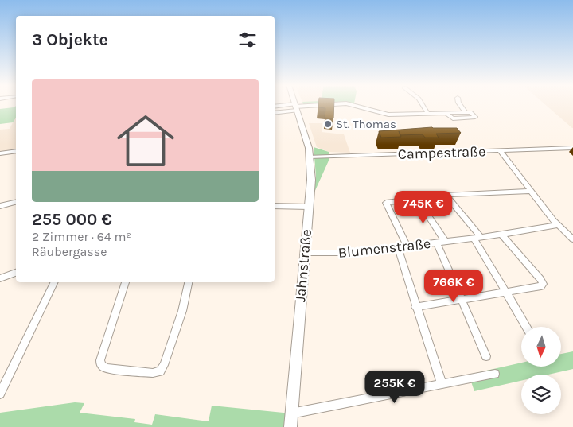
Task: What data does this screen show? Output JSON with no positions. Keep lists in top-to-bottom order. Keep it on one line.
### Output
{"streets":{"street":["Campestraße","Blumenstraße","Jahnstraße"]},"crossings":[["Campestraße","Jahnstraße"],["Blumenstraße","Jahnstraße"]],"places":["St. Thomas"],"north":"bottom","page":{"heading":"3 Objekte","list":[{"name":"255 000 €","note":"2 Zimmer · 64 m² · Räubergasse"}],"price":["745K €","766K €","255K €"]}}
